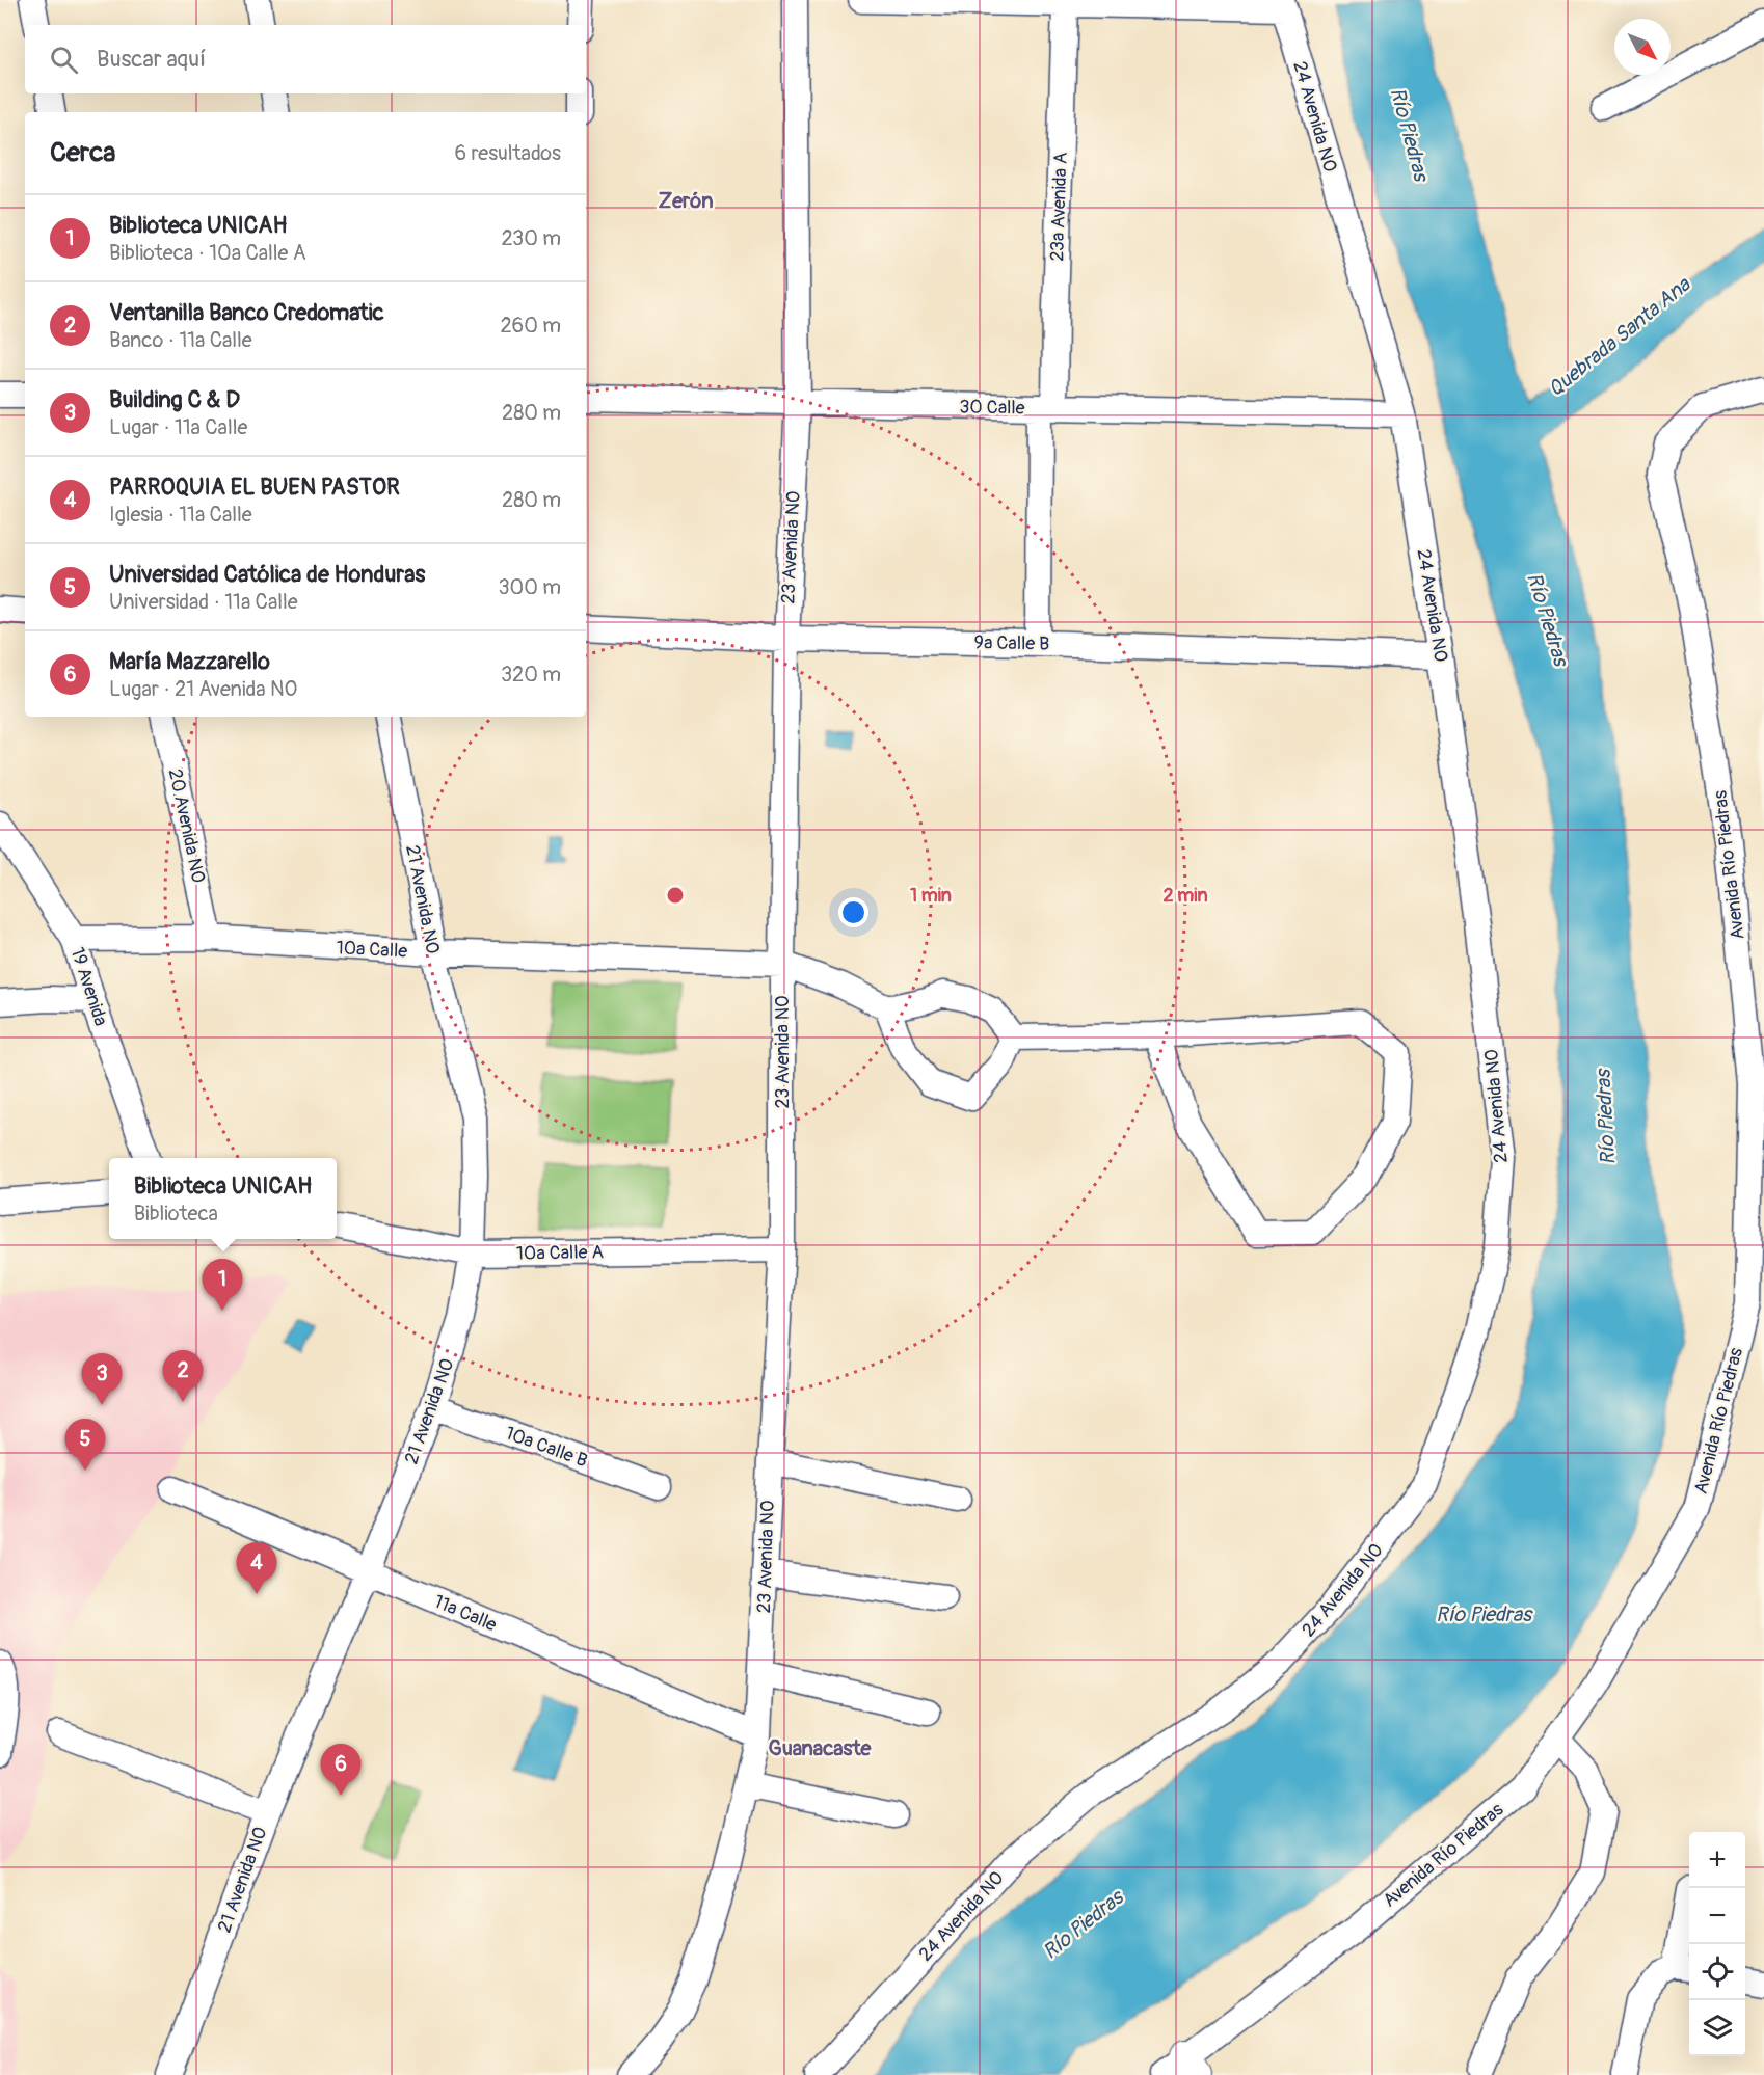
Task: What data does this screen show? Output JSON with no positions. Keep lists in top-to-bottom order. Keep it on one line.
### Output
{"streets":{"street":["24 Avenida NO","23a Avenida A","30 Calle","23 Avenida NO","9a Calle B","20 Avenida NO","Avenida Río Piedras","21 Avenida NO","10a Calle","19 Avenida","10a Calle A","10a Calle B","11a Calle"]},"crossings":[["24 Avenida NO","30 Calle"],["24 Avenida NO","9a Calle B"],["23a Avenida A","30 Calle"],["23a Avenida A","9a Calle B"],["30 Calle","23 Avenida NO"],["23 Avenida NO","9a Calle B"],["23 Avenida NO","10a Calle"],["23 Avenida NO","10a Calle A"],["23 Avenida NO","11a Calle"],["20 Avenida NO","10a Calle"],["21 Avenida NO","10a Calle"],["21 Avenida NO","10a Calle A"],["21 Avenida NO","10a Calle B"],["21 Avenida NO","11a Calle"],["10a Calle","19 Avenida"]],"districts":["Zerón","Guanacaste"],"water":["Río Piedras","Quebrada Santa Ana"],"north":"bottom right","page":{"search":"Buscar aquí","heading":["Cerca","6 resultados"],"list":[{"mark":"1","name":"Biblioteca UNICAH","note":"Biblioteca · 10a Calle A","value":"230 m"},{"mark":"2","name":"Ventanilla Banco Credomatic","note":"Banco · 11a Calle","value":"260 m"},{"mark":"3","name":"Building C & D","note":"Lugar · 11a Calle","value":"280 m"},{"mark":"4","name":"PARROQUIA EL BUEN PASTOR","note":"Iglesia · 11a Calle","value":"280 m"},{"mark":"5","name":"Universidad Católica de Honduras","note":"Universidad · 11a Calle","value":"300 m"},{"mark":"6","name":"María Mazzarello","note":"Lugar · 21 Avenida NO","value":"320 m"}],"popup":["Biblioteca UNICAH","Biblioteca"],"pins":["1","2","3","5","4","6"],"map_buttons":["+","−"]},"rings":["1 min","2 min"]}
